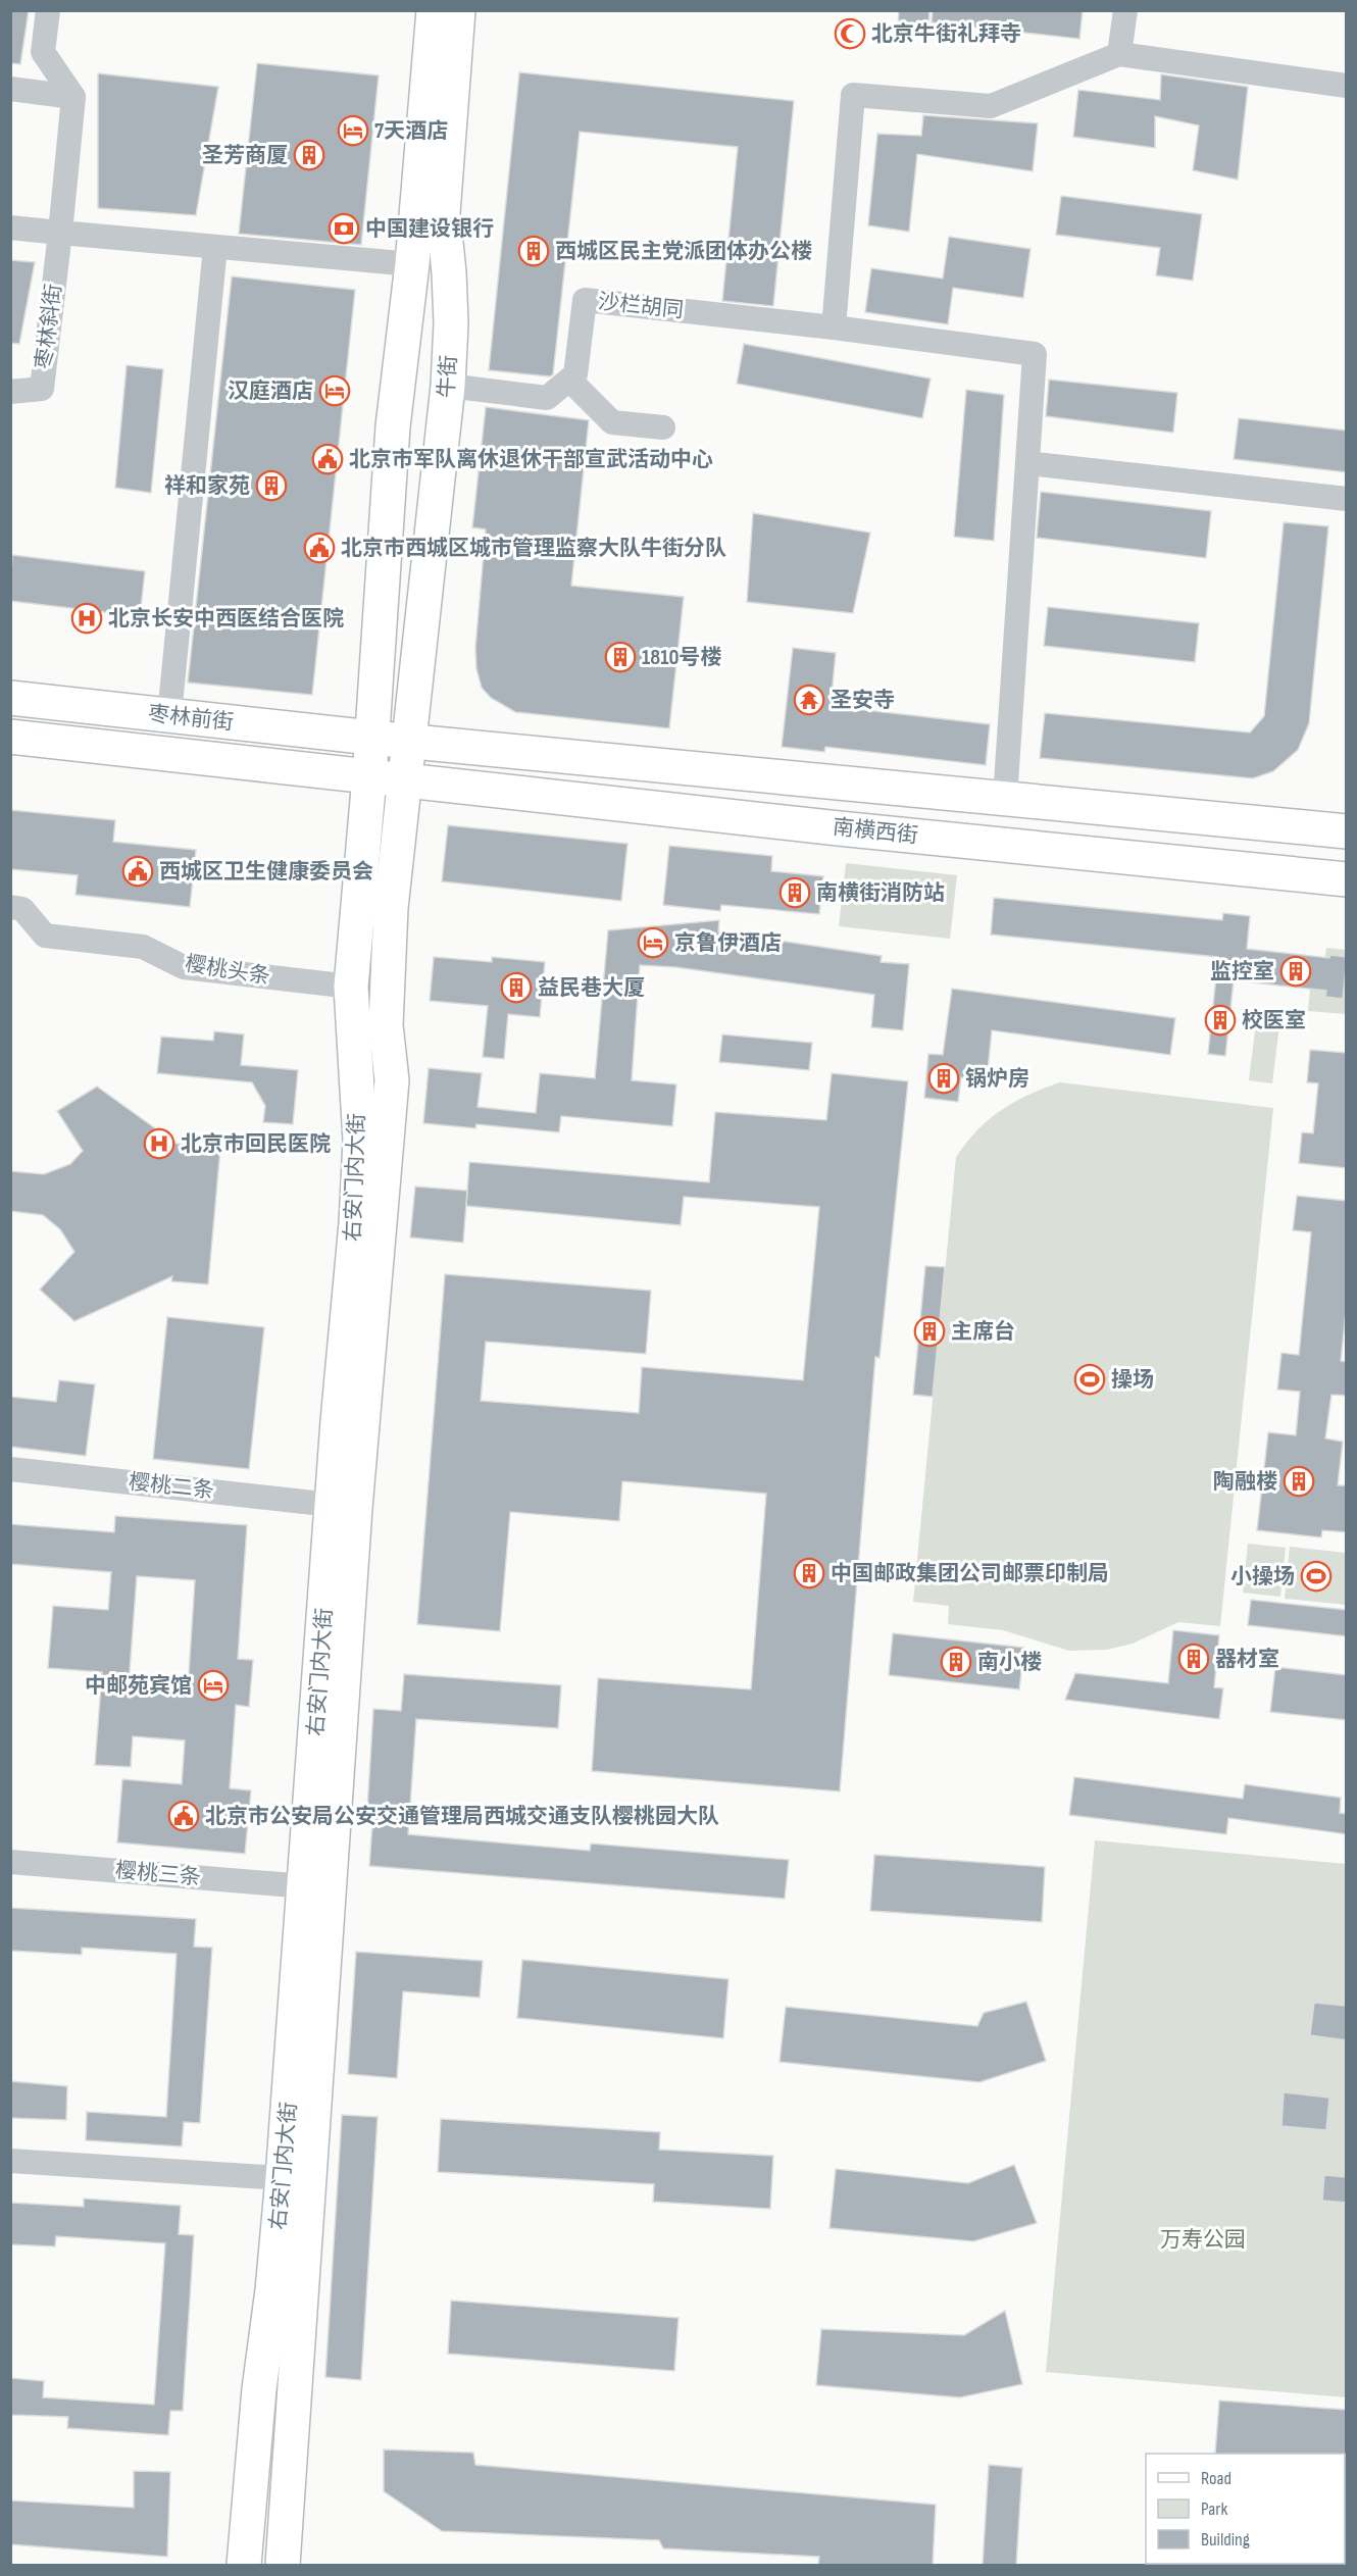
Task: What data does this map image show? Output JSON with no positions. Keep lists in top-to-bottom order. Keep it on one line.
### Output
{"streets":{"main road":["牛街","枣林前街","南横西街","右安门内大街"],"street":["沙栏胡同","枣林斜街","樱桃头条","樱桃二条","樱桃三条"]},"crossings":[["牛街","枣林前街"],["牛街","南横西街"],["牛街","右安门内大街"],["枣林前街","南横西街"],["枣林前街","右安门内大街"],["南横西街","右安门内大街"],["樱桃头条","右安门内大街"],["右安门内大街","樱桃二条"],["右安门内大街","樱桃三条"]],"parks":["万寿公园"],"places":{"mosque":["北京牛街礼拜寺"],"hotel":["7天酒店","汉庭酒店","京鲁伊酒店","中邮苑宾馆"],"building":["圣芳商厦","西城区民主党派团体办公楼","祥和家苑","1810号楼","南横街消防站","监控室","益民巷大厦","校医室","锅炉房","主席台","陶融楼","中国邮政集团公司邮票印制局","器材室","南小楼"],"bank":["中国建设银行"],"public building":["北京市军队离休退休干部宣武活动中心","北京市西城区城市管理监察大队牛街分队","西城区卫生健康委员会","北京市公安局公安交通管理局西城交通支队樱桃园大队"],"hospital":["北京长安中西医结合医院","北京市回民医院"],"temple":["圣安寺"],"sports":["操场","小操场"]},"legend":["Road","Park","Building"]}
